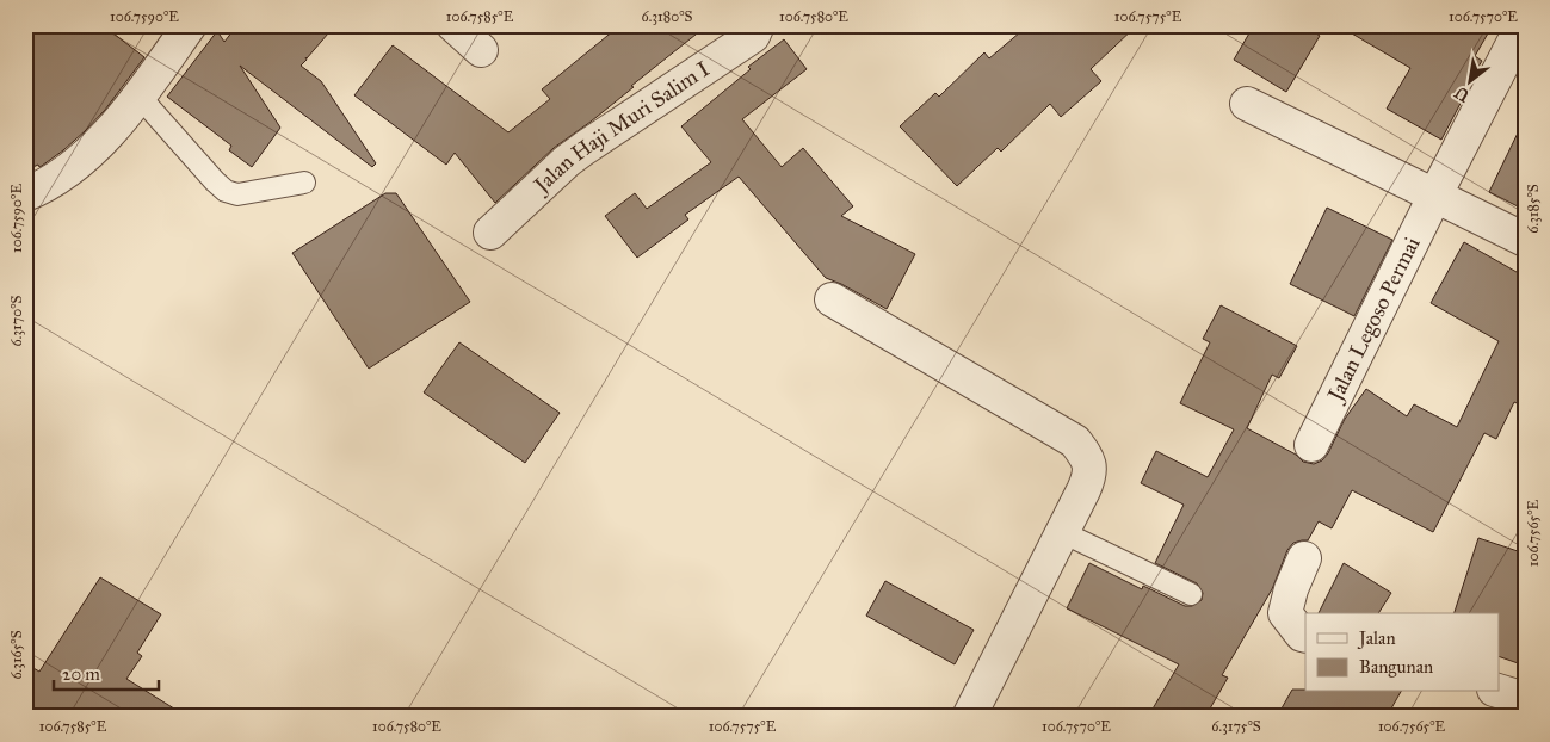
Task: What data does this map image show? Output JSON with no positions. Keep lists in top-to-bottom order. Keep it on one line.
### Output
{"streets":{"street":["Jalan Haji Muri Salim I","Jalan Legoso Permai"]},"legend":["Jalan","Bangunan"],"scale_bar":"20 m","north":"bottom left","coordinates":["106.7590°E","106.7585°E","6.3180°S","106.7580°E","106.7575°E","106.7570°E","6.3185°S","6.3170°S","106.7565°E","6.3165°S","6.3175°S"]}
